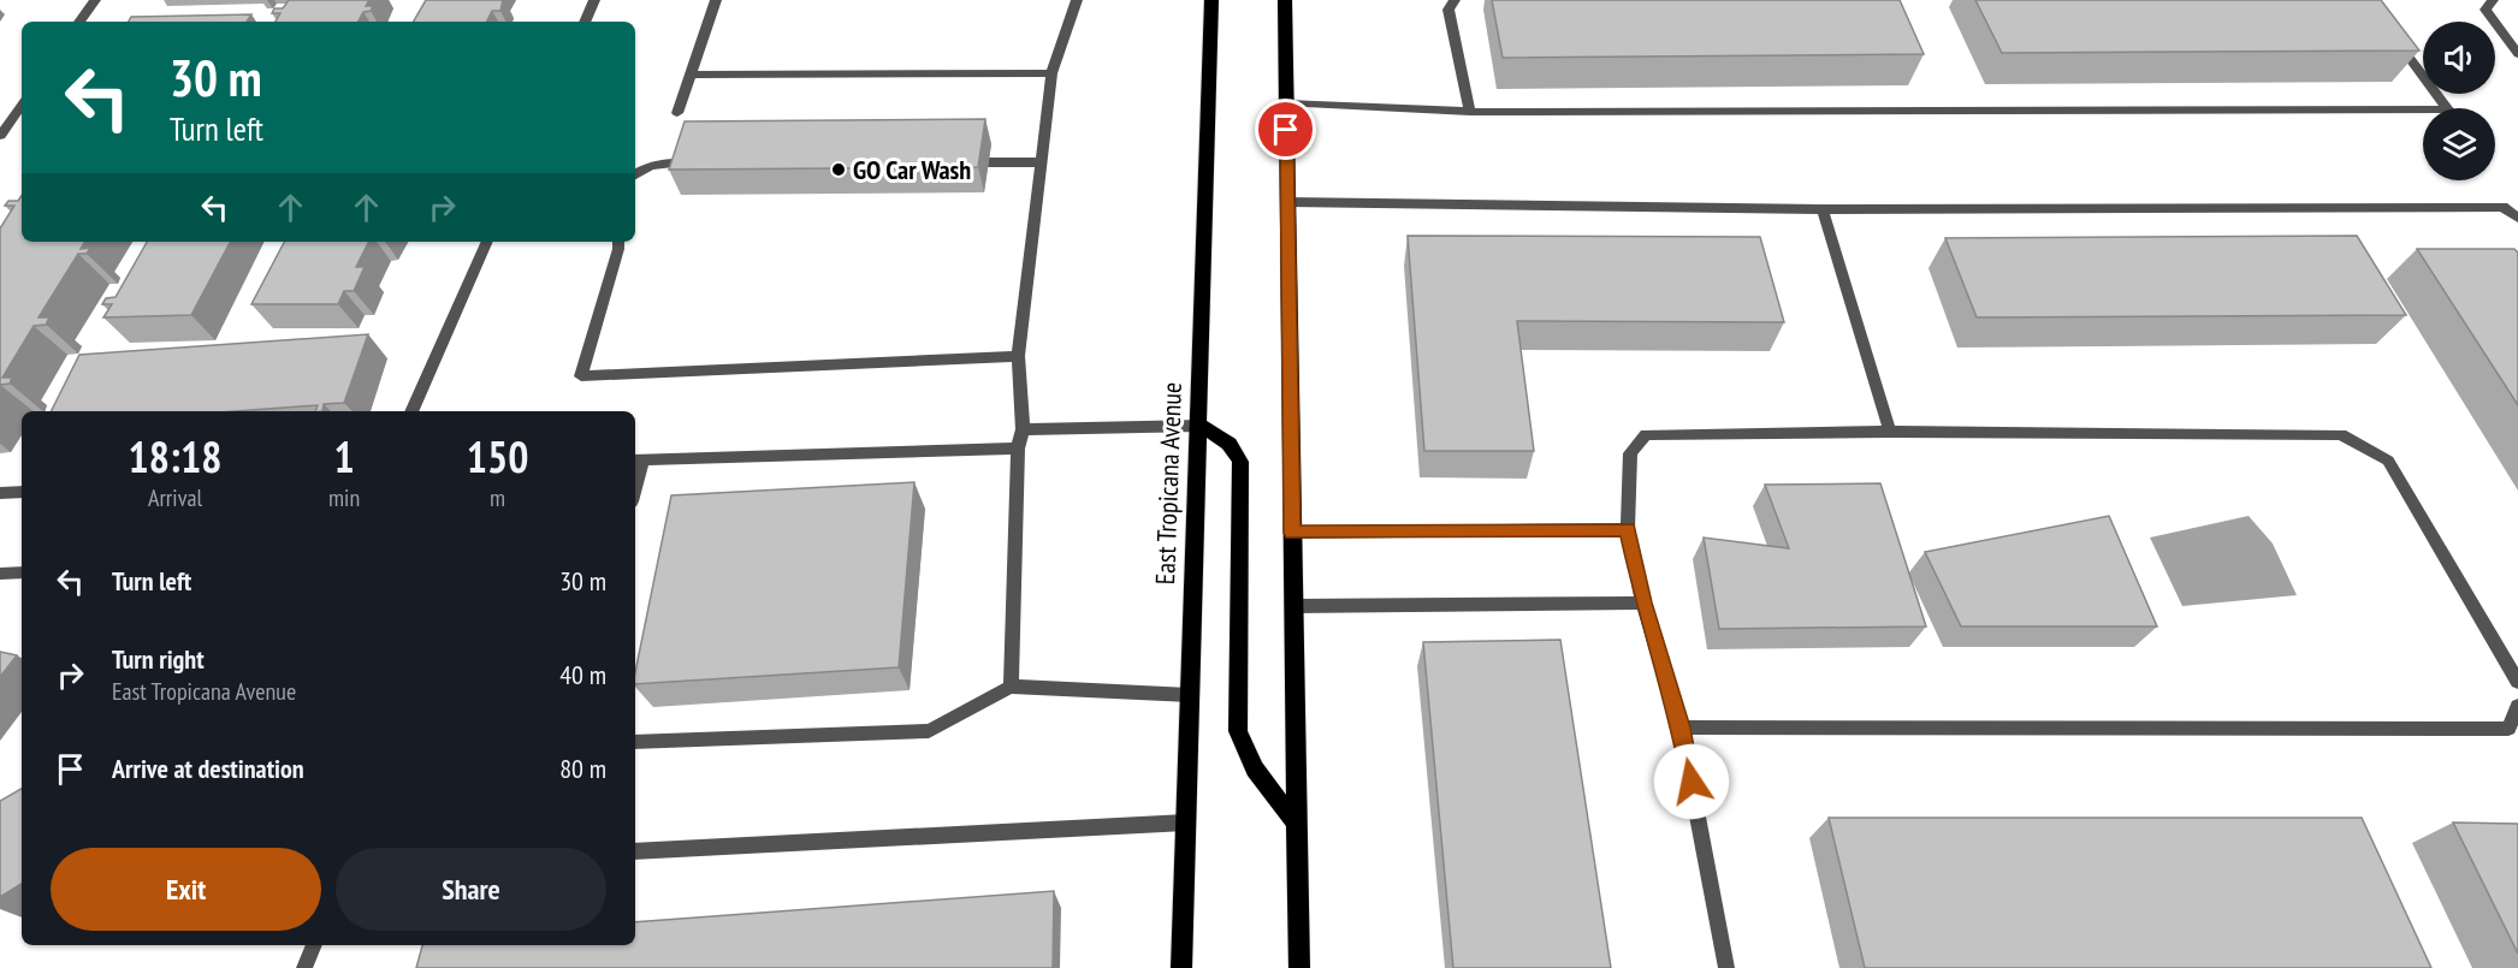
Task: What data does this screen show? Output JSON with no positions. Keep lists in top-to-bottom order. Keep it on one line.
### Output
{"streets":{"main road":["East Tropicana Avenue"]},"places":["GO Car Wash"],"page":{"turn":["30 m","Turn left"],"eta":["18:18","Arrival","1","min","150","m"],"list":[{"name":"Turn left","value":"30 m"},{"name":"Turn right","note":"East Tropicana Avenue","value":"40 m"},{"name":"Arrive at destination","value":"80 m"}],"buttons":["Exit","Share"]}}
